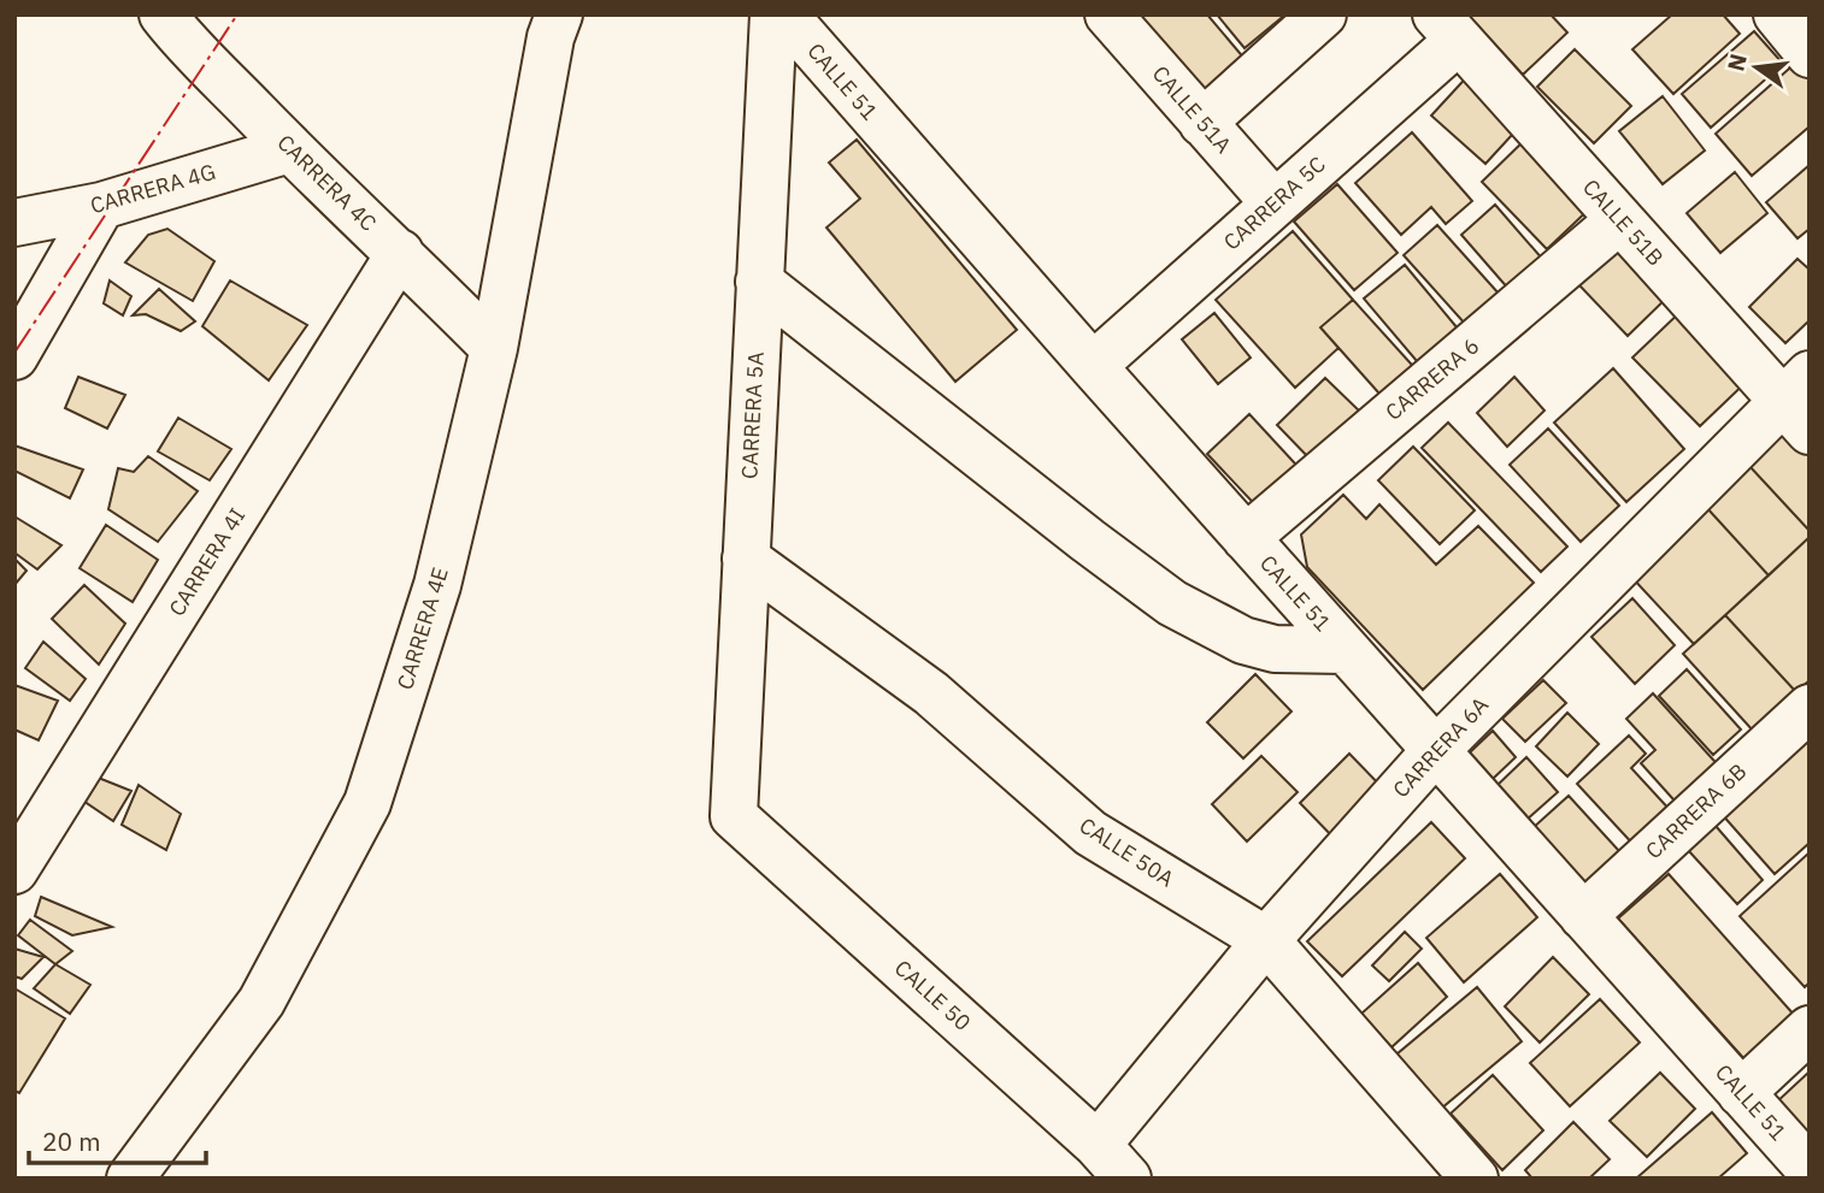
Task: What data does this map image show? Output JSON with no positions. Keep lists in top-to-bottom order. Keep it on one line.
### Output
{"streets":{"street":["CALLE 51","CALLE 51A","CARRERA 4C","CARRERA 4G","CARRERA 5C","CALLE 51B","CARRERA 6","CARRERA 5A","CARRERA 4I","CARRERA 4E","CARRERA 6A","CARRERA 6B","CALLE 50A","CALLE 50"]},"crossings":[["CALLE 51","CARRERA 5C"],["CALLE 51","CARRERA 6"],["CALLE 51","CARRERA 6A"],["CALLE 51","CARRERA 6B"],["CALLE 51A","CARRERA 5C"],["CARRERA 4C","CARRERA 4G"],["CARRERA 4C","CARRERA 4I"],["CARRERA 4C","CARRERA 4E"],["CARRERA 5C","CALLE 51B"],["CALLE 51B","CARRERA 6"],["CALLE 51B","CARRERA 6A"],["CARRERA 5A","CALLE 50A"],["CARRERA 5A","CALLE 50"],["CARRERA 6A","CALLE 50A"],["CARRERA 6A","CALLE 50"]],"scale_bar":"20 m","north":"left"}
